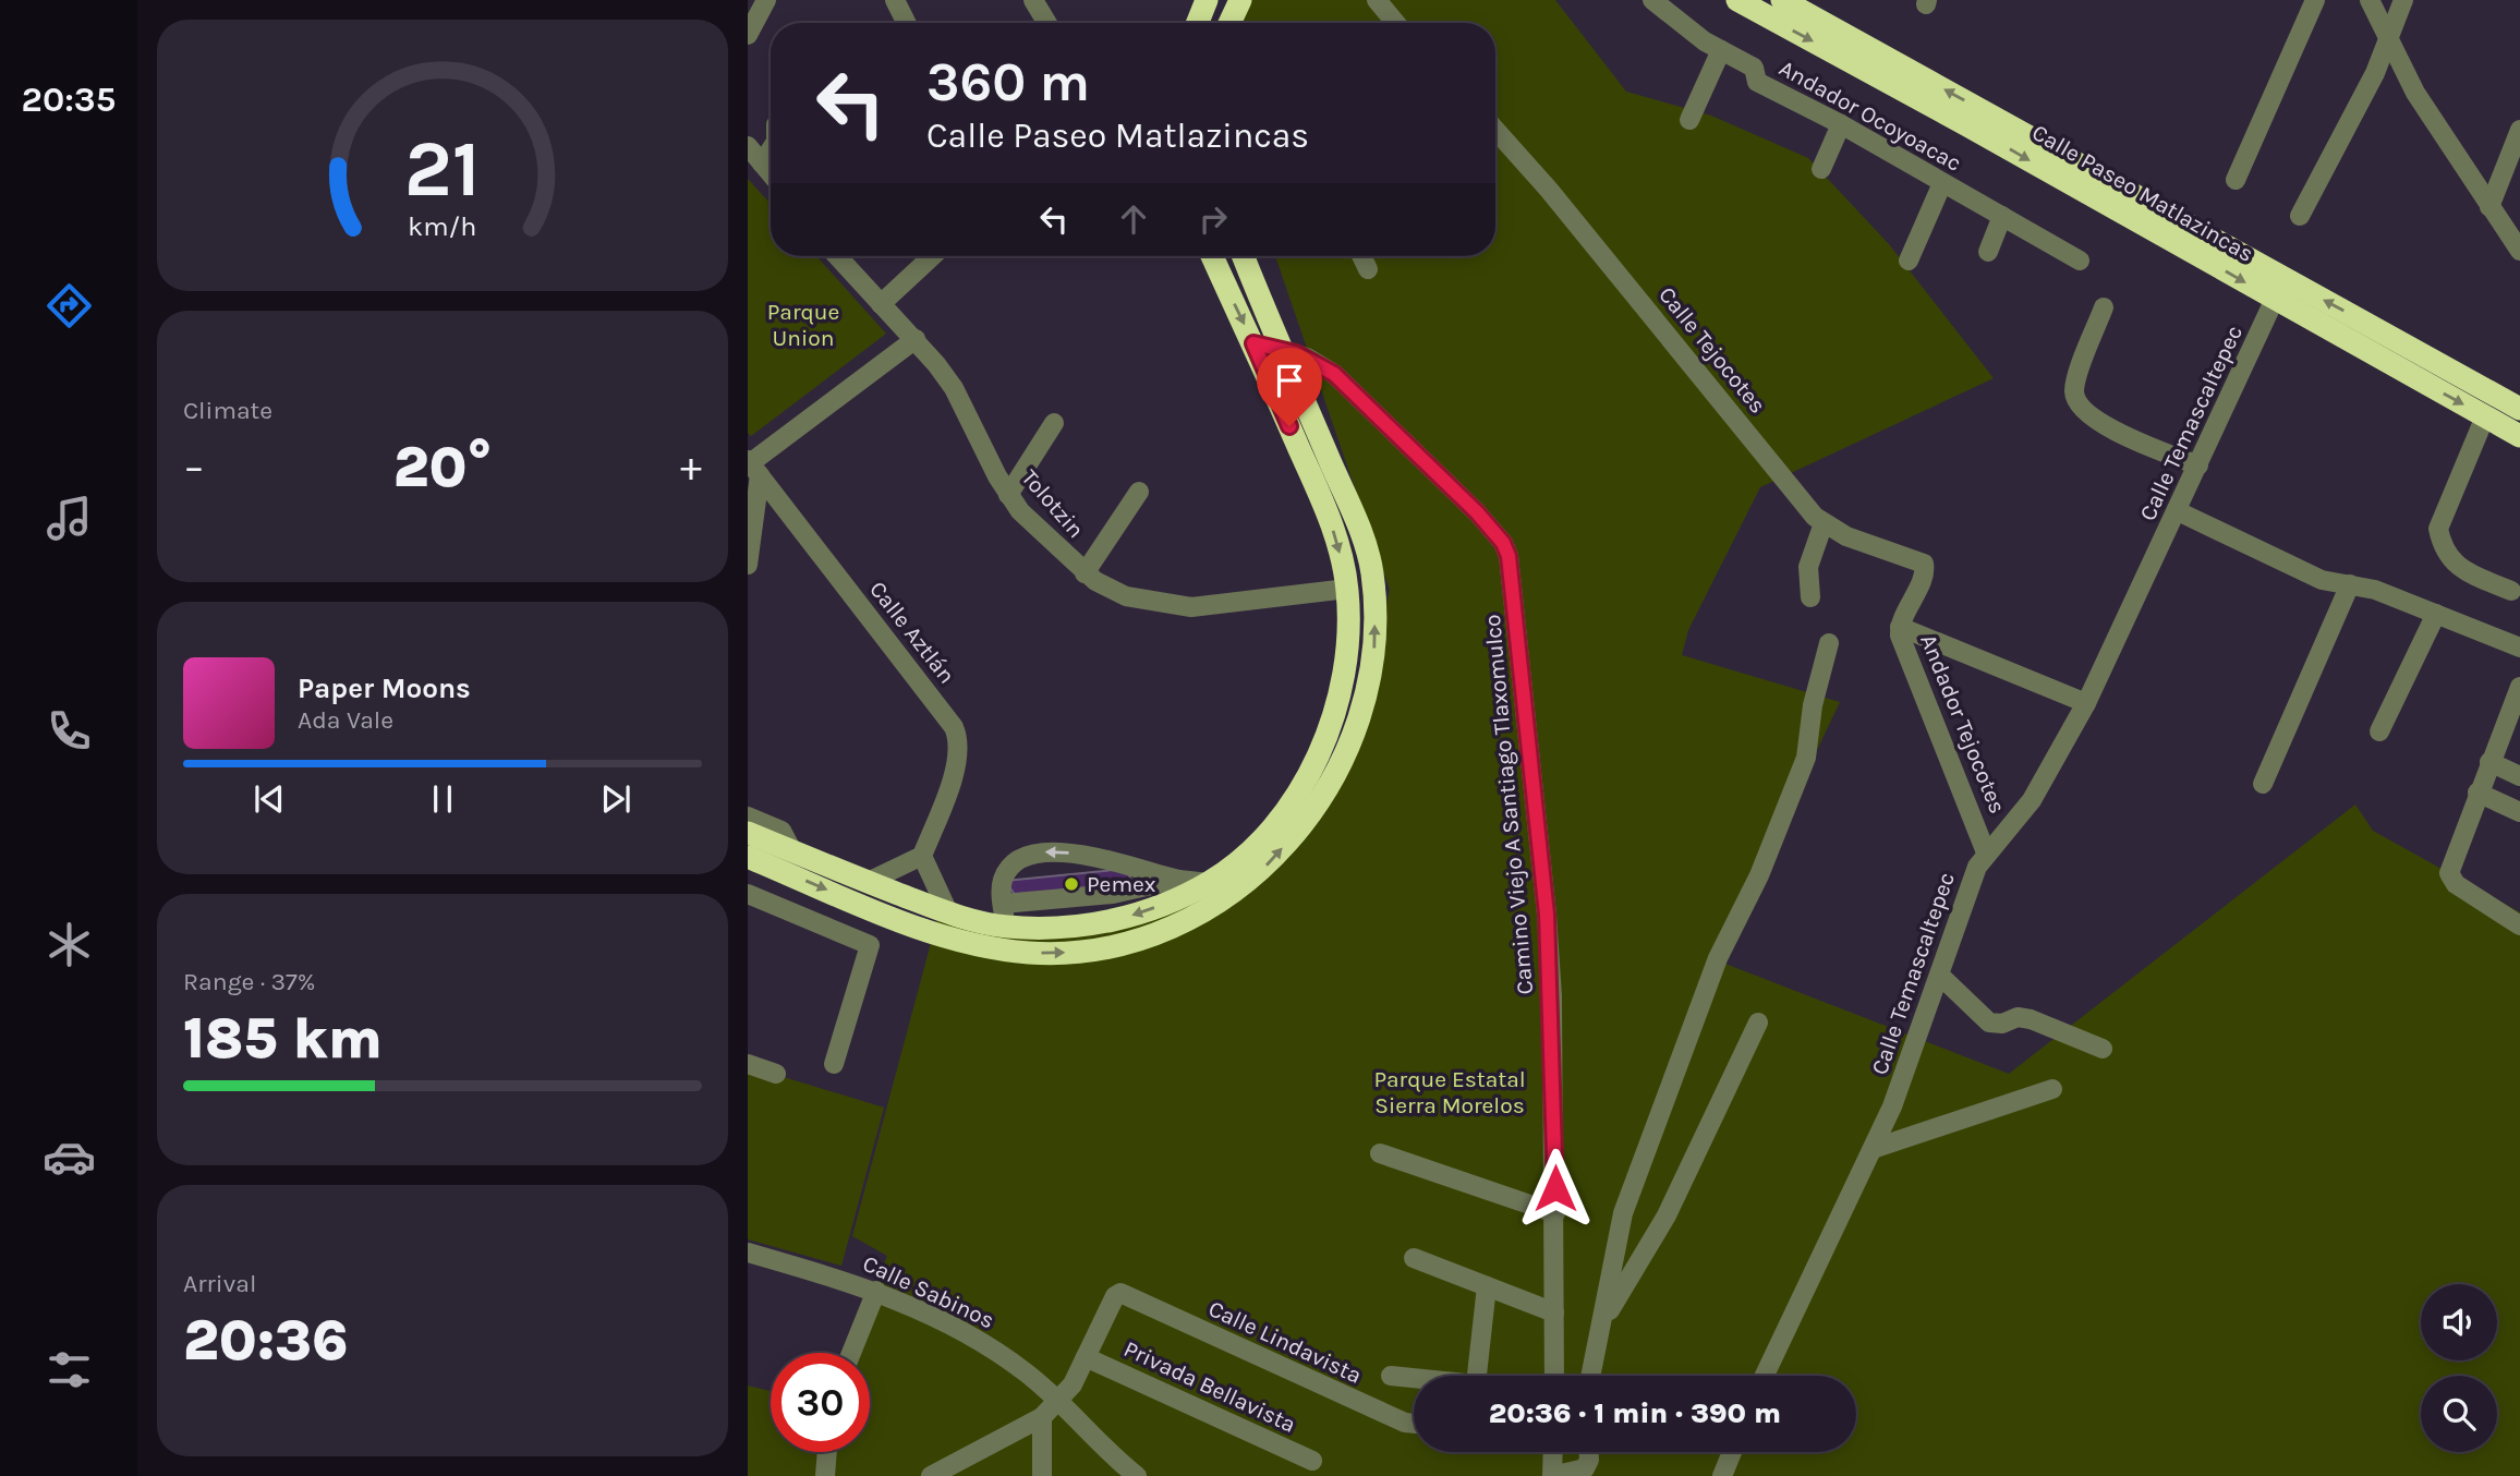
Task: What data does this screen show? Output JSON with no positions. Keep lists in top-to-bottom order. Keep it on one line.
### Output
{"streets":{"highway":["Calle Paseo Matlazincas"],"street":["Andador Ocoyoacac","Calle Tejocotes","Calle Temascaltepec","Tolotzin","Calle Aztlán","Andador Tejocotes","Camino Viejo A Santiago Tlaxomulco","Calle Sabinos","Calle Lindavista","Privada Bellavista"]},"crossings":[["Calle Paseo Matlazincas","Calle Temascaltepec"],["Calle Tejocotes","Andador Tejocotes"],["Calle Temascaltepec","Andador Tejocotes"],["Calle Lindavista","Privada Bellavista"]],"parks":["Parque Union","Parque Estatal Sierra Morelos"],"places":["Pemex"],"page":{"tabs":"20:35","turn":["360 m","Calle Paseo Matlazincas"],"tile":["Climate",["Range · 37%","185 km"],["Arrival","20:36"]],"heat":["−","20°","+"],"song":["Paper Moons","Ada Vale"],"limit":"30","trip":"20:36 · 1 min · 390 m","gauge":["21","km/h"]}}
